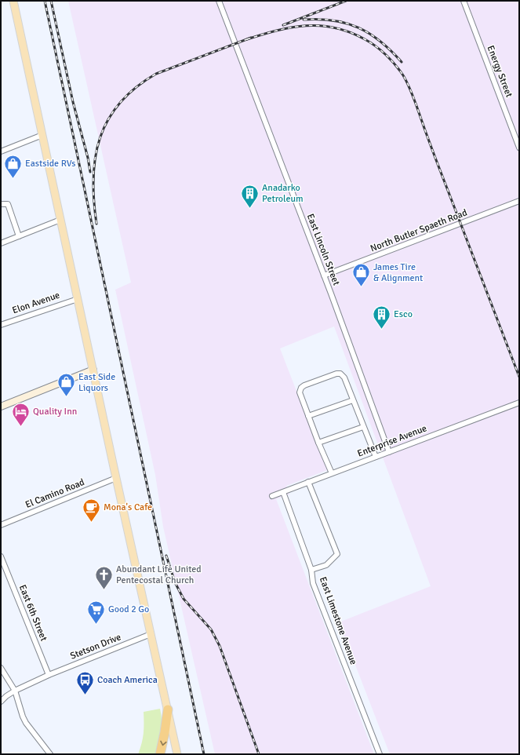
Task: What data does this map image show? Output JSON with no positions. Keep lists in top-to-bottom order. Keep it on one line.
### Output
{"streets":{"street":["Energy Street","North Butler Spaeth Road","East Lincoln Street","Elon Avenue","Enterprise Avenue","El Camino Road","East 6th Street","East Limestone Avenue","Stetson Drive"]},"crossings":[["North Butler Spaeth Road","East Lincoln Street"],["East Lincoln Street","Enterprise Avenue"],["Enterprise Avenue","East Limestone Avenue"],["East 6th Street","Stetson Drive"]],"places":{"shop":["Eastside RVs","James Tire & Alignment","East Side Liquors"],"building":["Anadarko Petroleum","Esco"],"hotel":["Quality Inn"],"cafe":["Mona's Cafe"],"church":["Abundant Life United Pentecostal Church"],"supermarket":["Good 2 Go"],"bus stop":["Coach America"]}}
